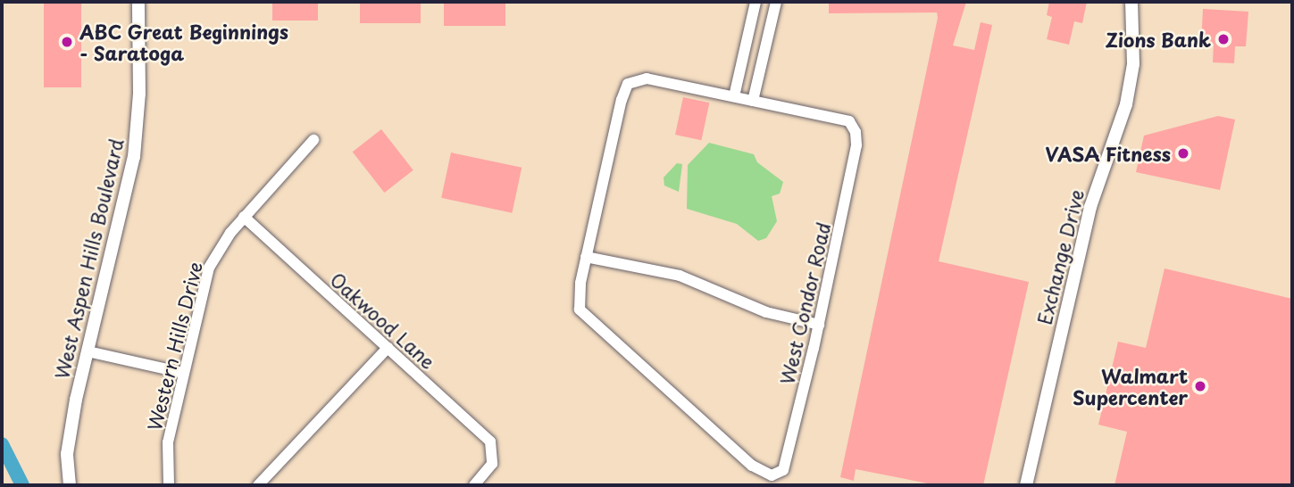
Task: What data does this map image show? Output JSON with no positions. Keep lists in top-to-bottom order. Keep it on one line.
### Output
{"streets":{"street":["Exchange Drive","West Aspen Hills Boulevard","West Condor Road","Oakwood Lane","Western Hills Drive"]},"crossings":[["Oakwood Lane","Western Hills Drive"]],"places":["Zions Bank","ABC Great Beginnings - Saratoga","VASA Fitness","Walmart Supercenter"]}
